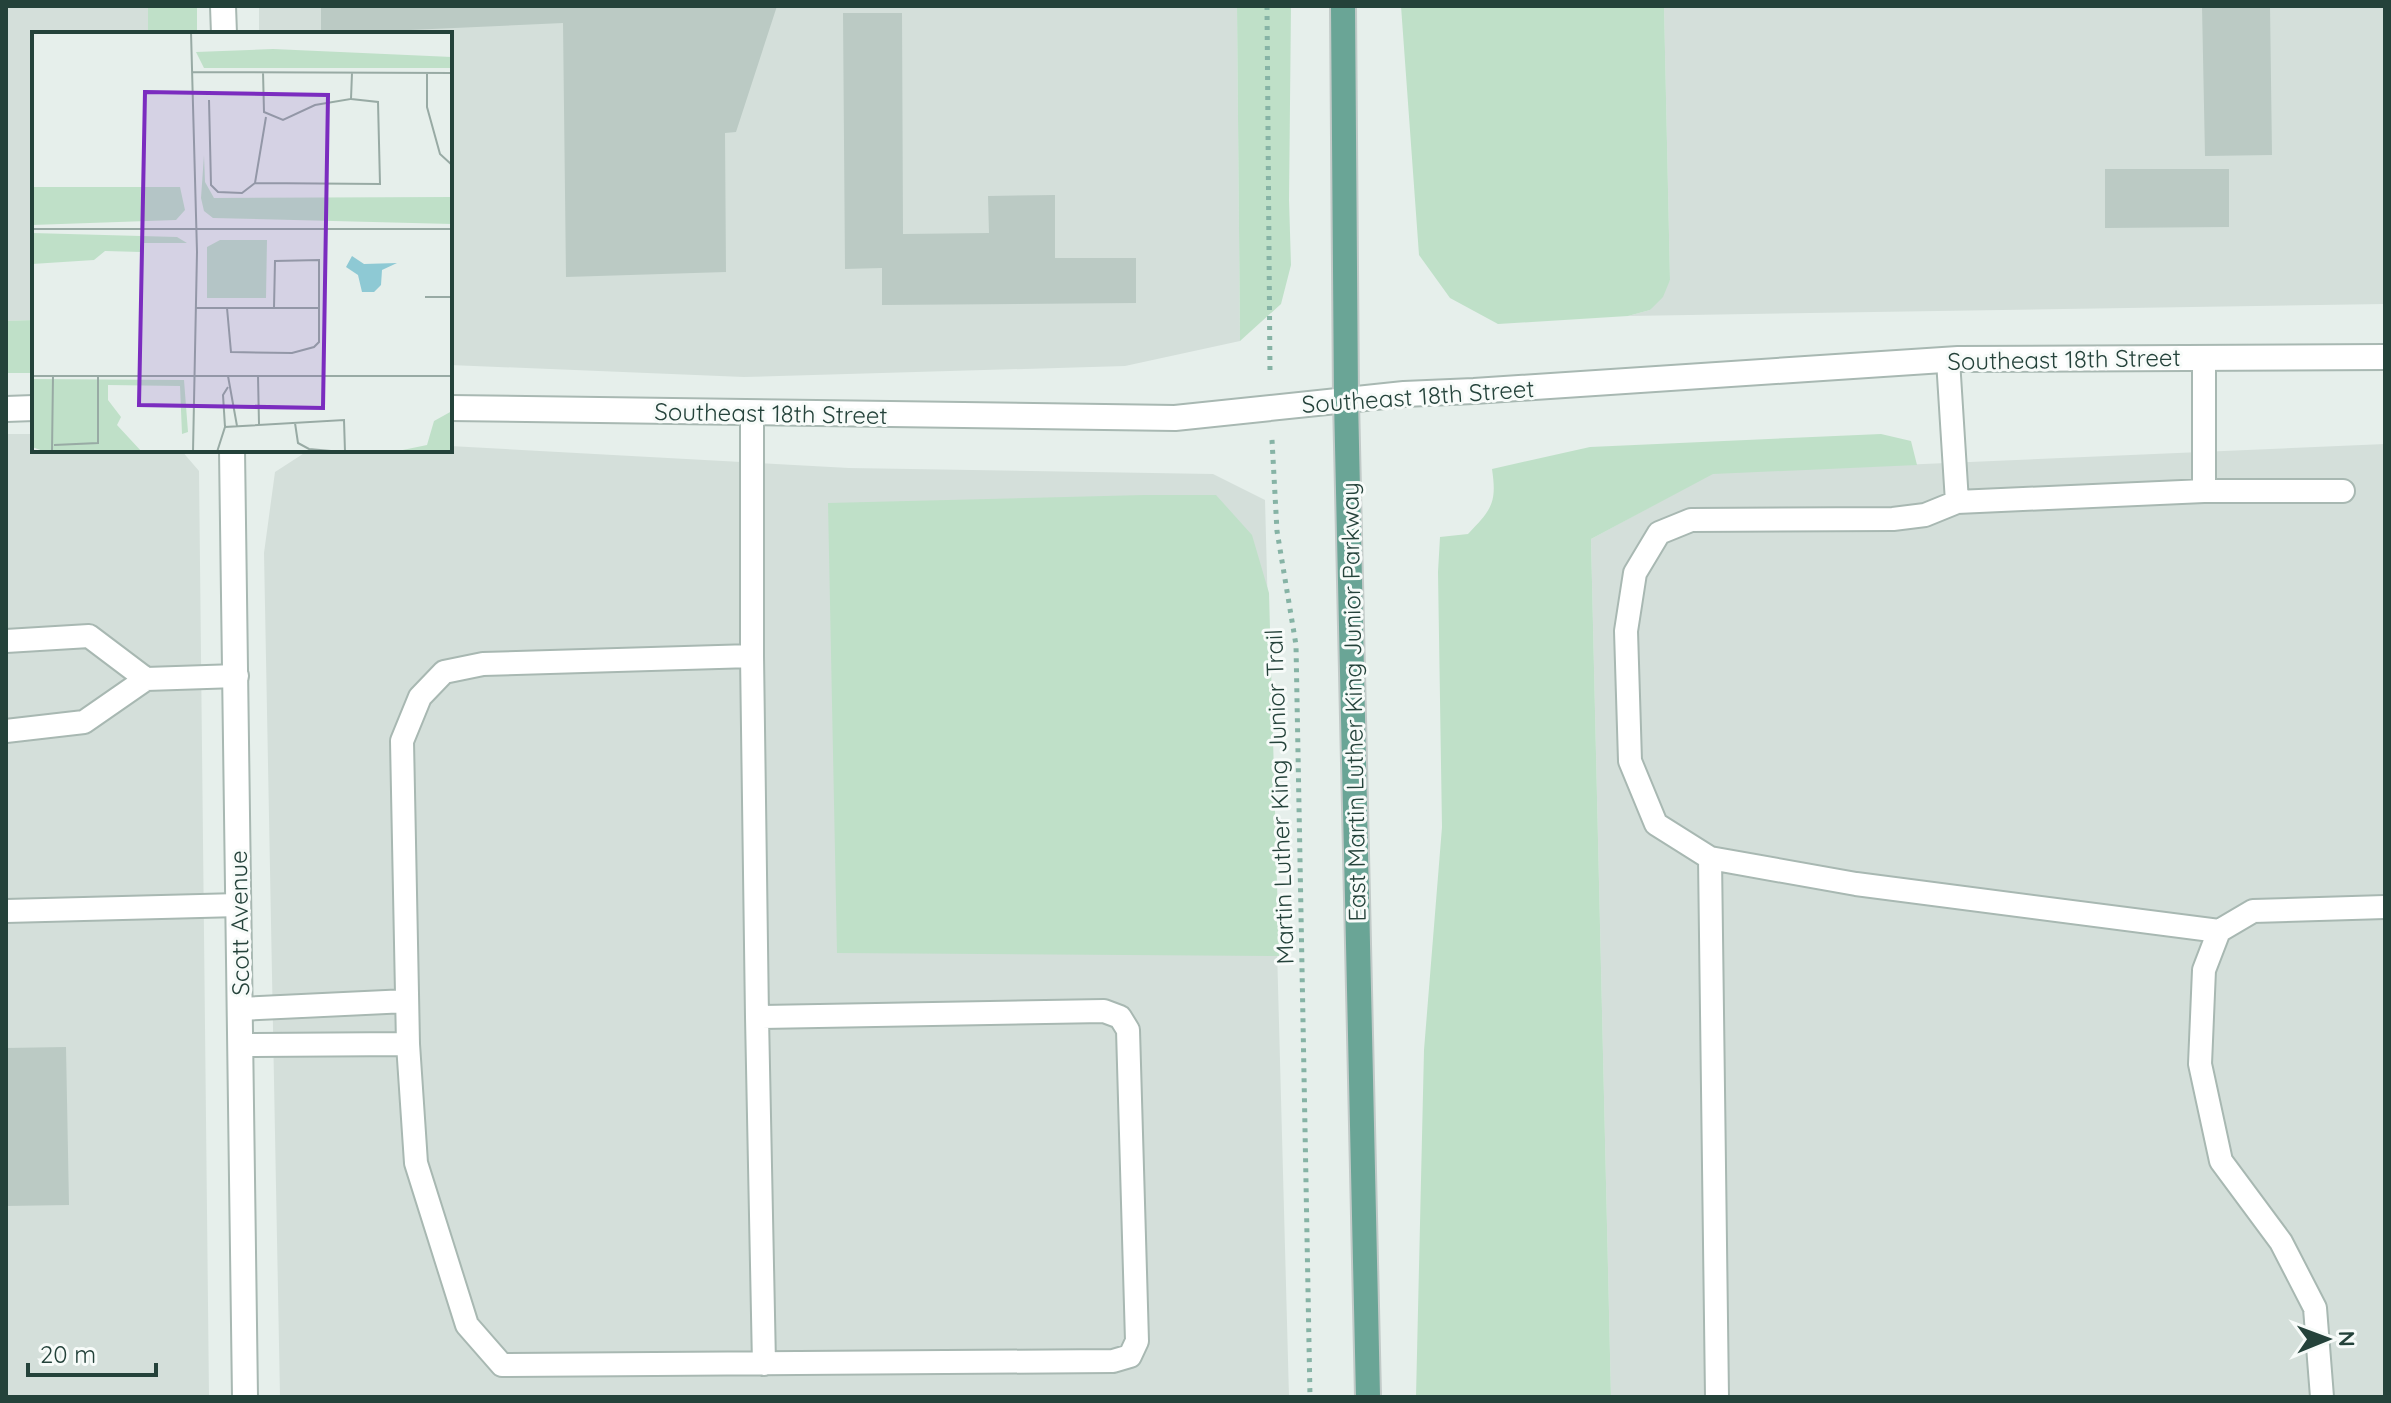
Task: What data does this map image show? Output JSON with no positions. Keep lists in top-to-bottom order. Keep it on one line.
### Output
{"streets":{"main road":["East Martin Luther King Junior Parkway"],"street":["Southeast 18th Street","Scott Avenue"],"path":["Martin Luther King Junior Trail"]},"crossings":[["Southeast 18th Street","East Martin Luther King Junior Parkway"],["Southeast 18th Street","Martin Luther King Junior Trail"]],"scale_bar":"20 m","north":"right"}
